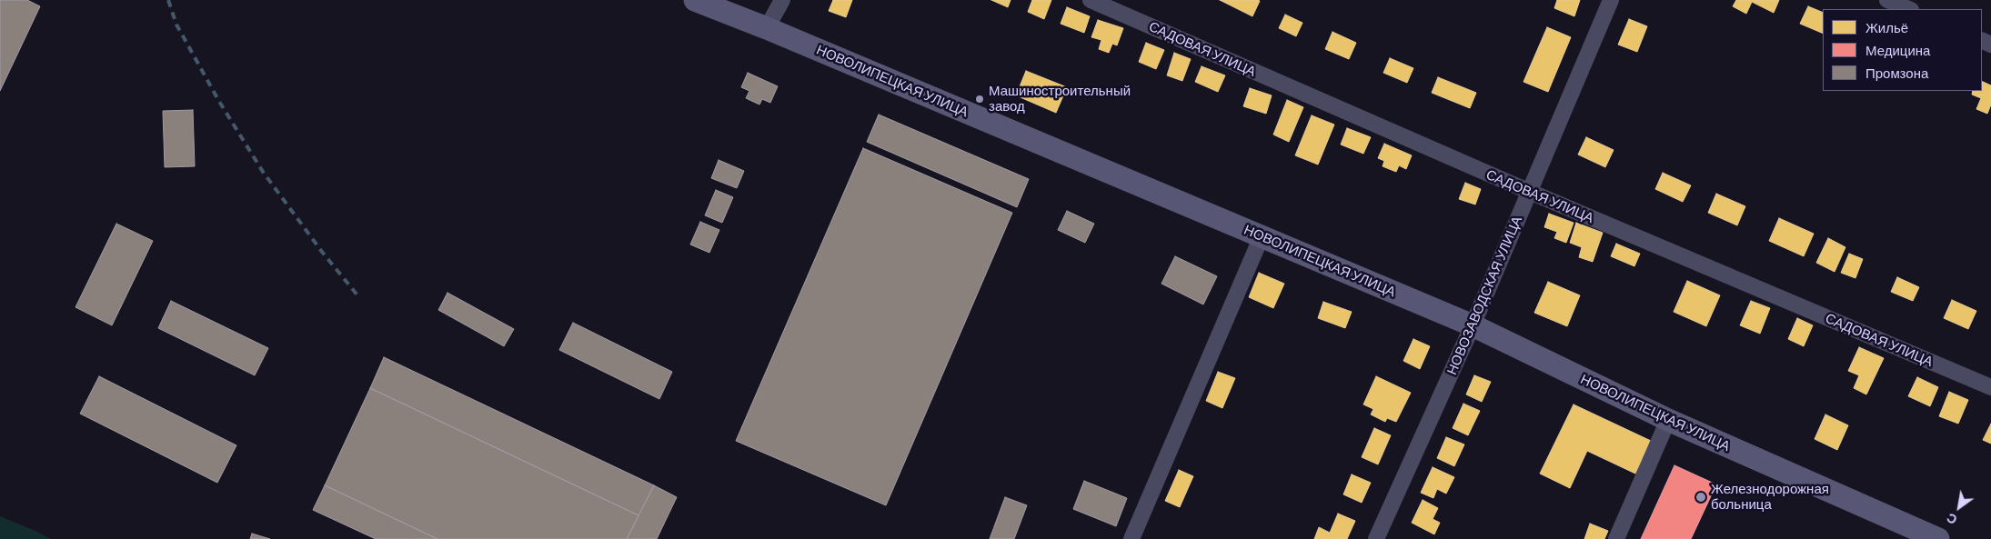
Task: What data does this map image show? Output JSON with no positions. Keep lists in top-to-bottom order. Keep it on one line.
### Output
{"streets":{"street":["САДОВАЯ УЛИЦА","НОВОЛИПЕЦКАЯ УЛИЦА","НОВОЗАВОДСКАЯ УЛИЦА"]},"crossings":[["САДОВАЯ УЛИЦА","НОВОЗАВОДСКАЯ УЛИЦА"],["НОВОЛИПЕЦКАЯ УЛИЦА","НОВОЗАВОДСКАЯ УЛИЦА"]],"places":["Машиностроительный завод","Железнодорожная больница"],"legend":["Жильё","Медицина","Промзона"],"north":"bottom left"}
